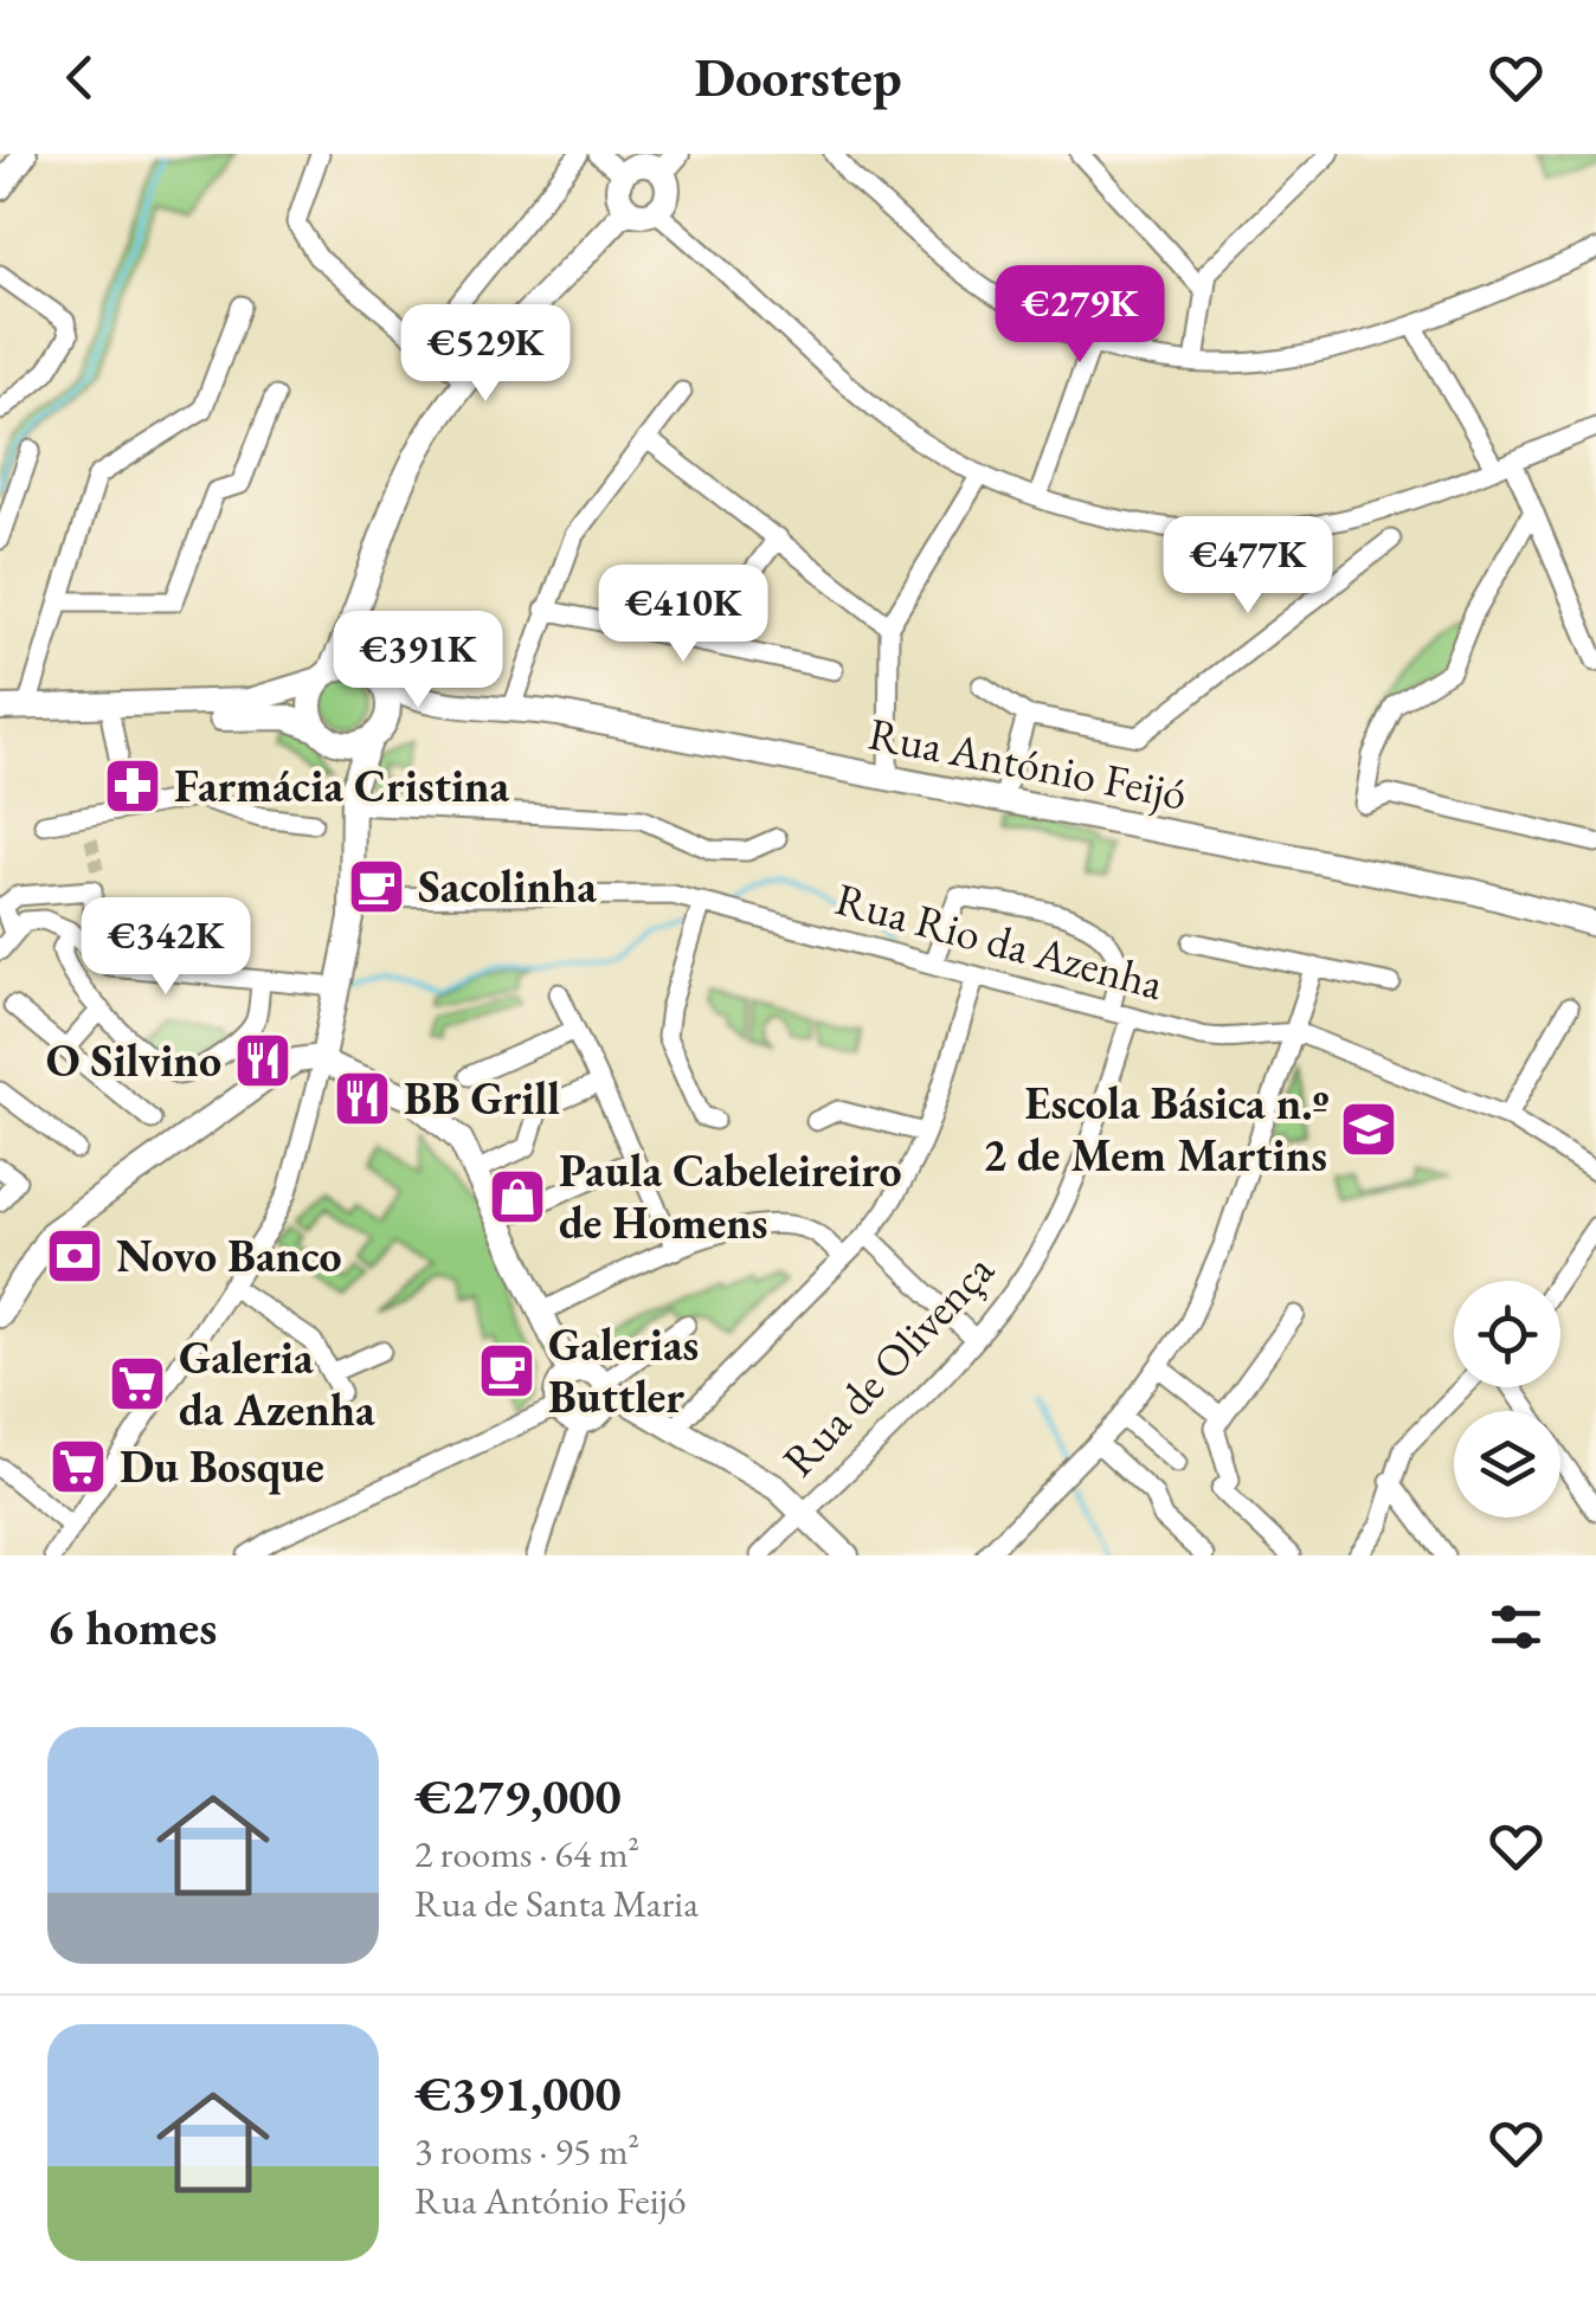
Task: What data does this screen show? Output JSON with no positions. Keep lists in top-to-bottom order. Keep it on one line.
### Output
{"streets":{"street":["Rua António Feijó","Rua Rio da Azenha","Rua de Olivença"]},"crossings":[["Rua Rio da Azenha","Rua de Olivença"]],"places":{"pharmacy":["Farmácia Cristina"],"cafe":["Sacolinha","Galerias Buttler"],"restaurant":["O Silvino","BB Grill"],"school or university":["Escola Básica n.º 2 de Mem Martins"],"shop":["Paula Cabeleireiro de Homens"],"bank":["Novo Banco"],"supermarket":["Galeria da Azenha","Du Bosque"]},"page":{"header":"Doorstep","price":["€279K","€529K","€477K","€410K","€391K","€342K"],"heading":"6 homes","list":[{"name":"€279,000","note":"2 rooms · 64 m² · Rua de Santa Maria"},{"name":"€391,000","note":"3 rooms · 95 m² · Rua António Feijó"}]}}
